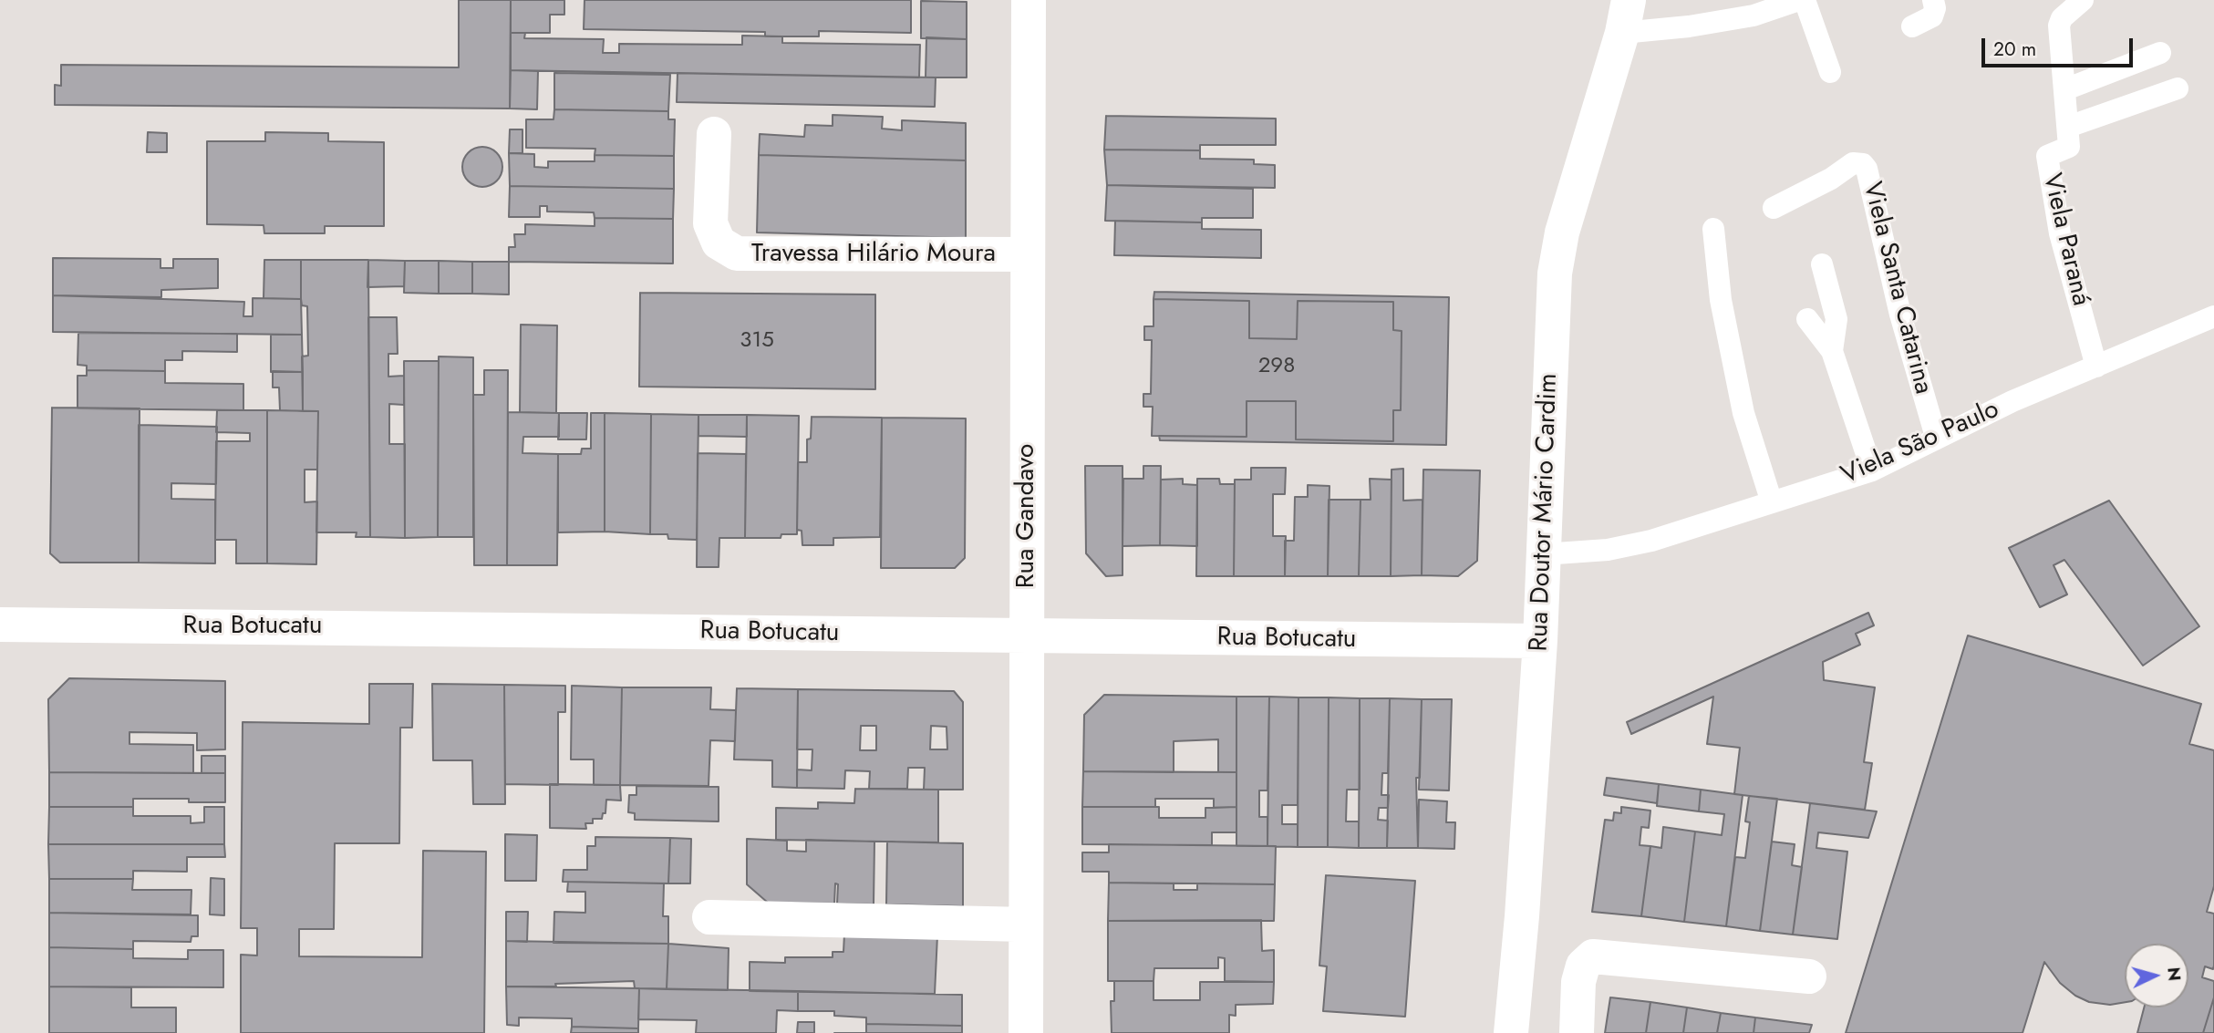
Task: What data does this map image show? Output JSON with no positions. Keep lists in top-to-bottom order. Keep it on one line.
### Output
{"streets":{"street":["Travessa Hilário Moura","Rua Doutor Mário Cardim","Rua Gandavo","Rua Botucatu"],"lane":["Viela Paraná","Viela Santa Catarina","Viela São Paulo"]},"crossings":[["Viela Paraná","Viela São Paulo"],["Travessa Hilário Moura","Rua Gandavo"],["Viela Santa Catarina","Viela São Paulo"],["Viela São Paulo","Rua Doutor Mário Cardim"],["Rua Doutor Mário Cardim","Rua Botucatu"],["Rua Gandavo","Rua Botucatu"]],"house_numbers":["315","298"],"scale_bar":"20 m","north":"right"}
